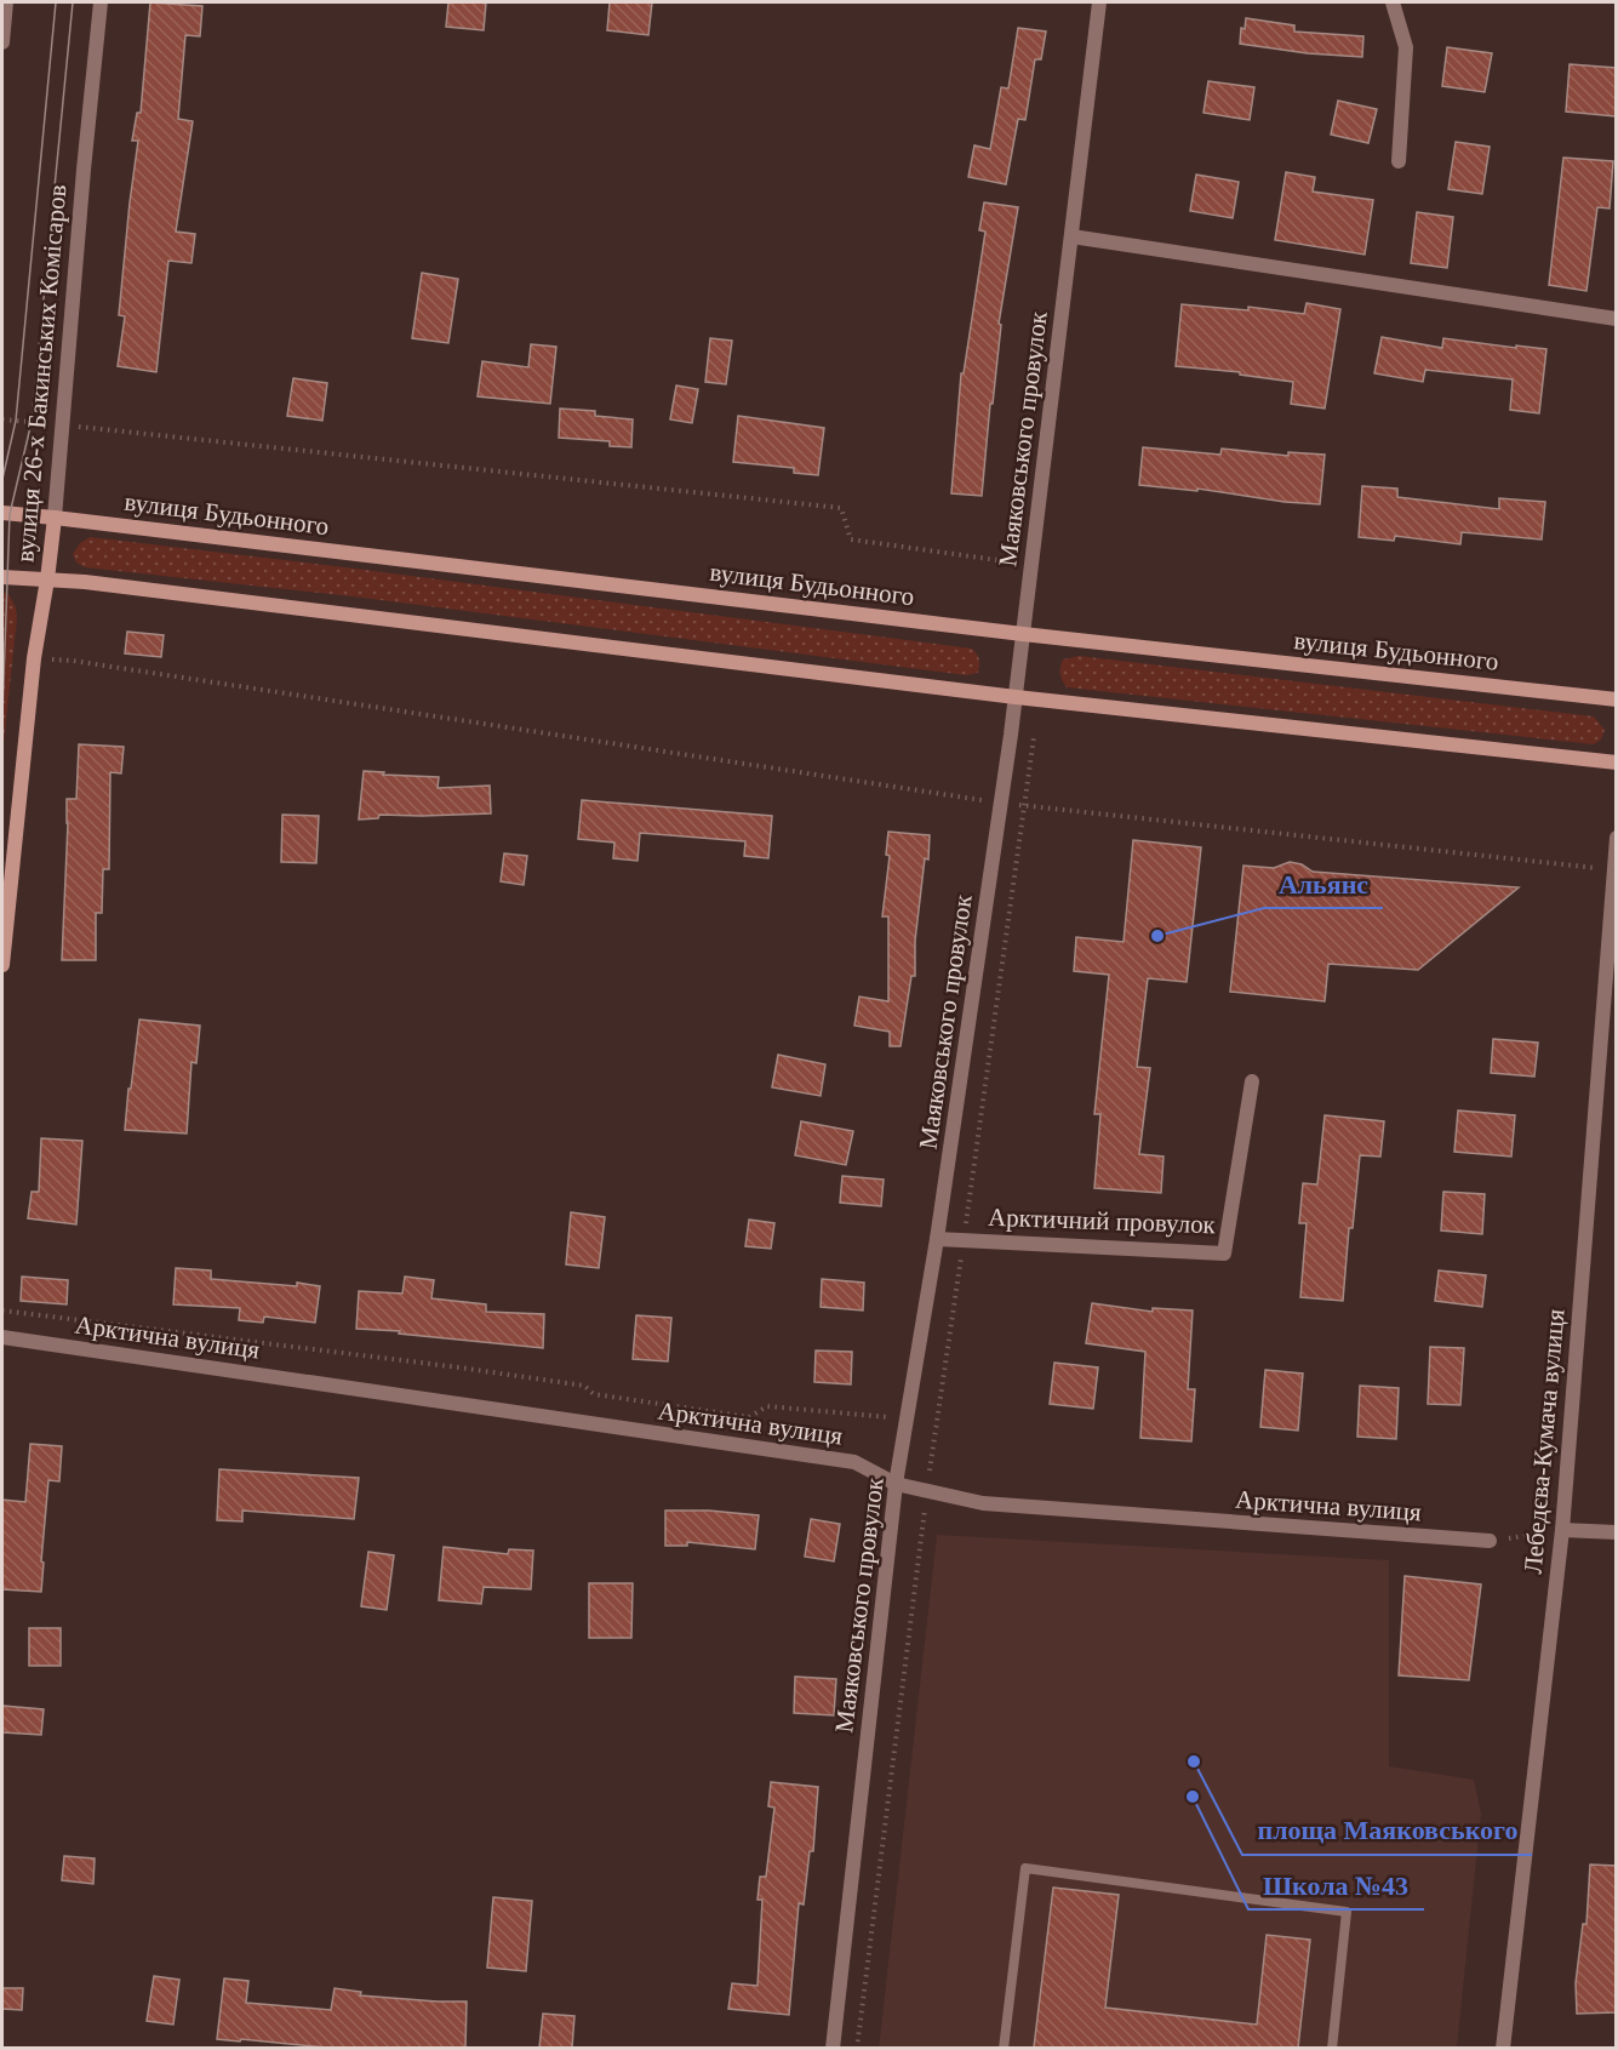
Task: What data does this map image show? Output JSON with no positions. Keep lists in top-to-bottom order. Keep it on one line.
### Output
{"streets":{"main road":["вулиця 26-х Бакинських Комісаров","вулиця Будьонного"],"street":["Маяковського провулок","Арктичний провулок","Арктична вулиця","Лебедєва-Кумача вулиця"]},"crossings":[["вулиця 26-х Бакинських Комісаров","вулиця Будьонного"],["Маяковського провулок","вулиця Будьонного"],["Маяковського провулок","Арктичний провулок"],["Маяковського провулок","Арктична вулиця"]],"places":["Альянс","площа Маяковського","Школа №43"]}
